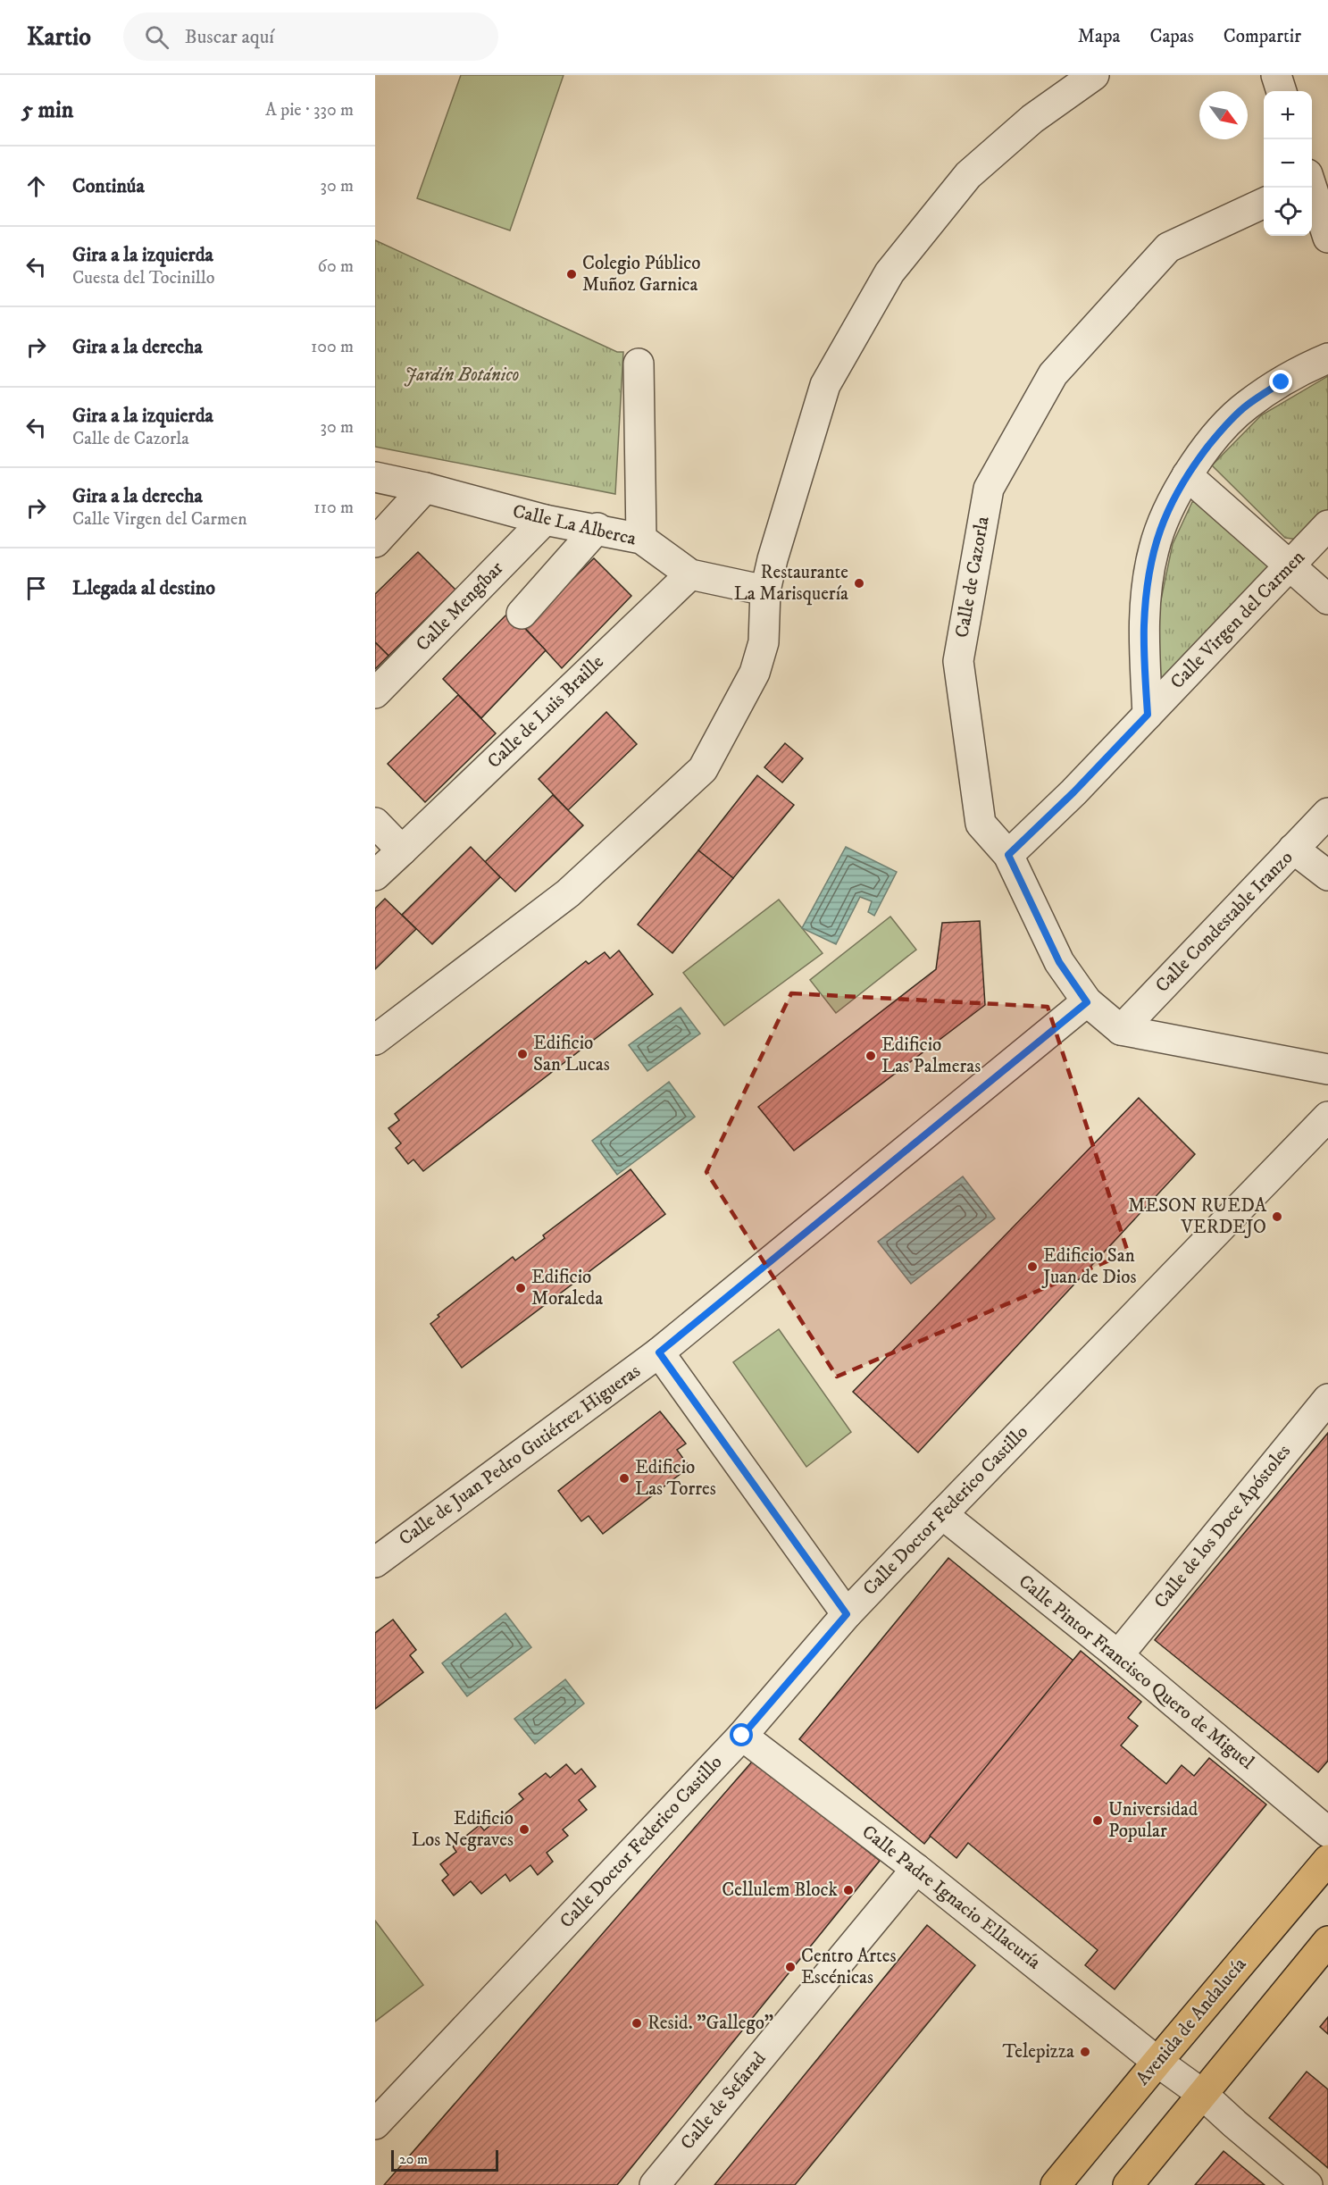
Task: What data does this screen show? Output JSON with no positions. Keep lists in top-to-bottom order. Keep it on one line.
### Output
{"streets":{"main road":["Avenida de Andalucía"],"street":["Calle La Alberca","Calle de Cazorla","Calle Mengíbar","Calle Virgen del Carmen","Calle de Luis Braille","Calle Condestable Iranzo","Calle de Juan Pedro Gutiérrez Higueras","Calle Doctor Federico Castillo","Calle de los Doce Apóstoles","Calle Pintor Francisco Quero de Miguel","Calle Padre Ignacio Ellacuría","Calle de Sefarad"]},"crossings":[["Calle La Alberca","Calle Mengíbar"],["Calle La Alberca","Calle de Luis Braille"],["Calle de Cazorla","Calle Virgen del Carmen"],["Calle de Cazorla","Calle Condestable Iranzo"],["Calle de Cazorla","Calle de Juan Pedro Gutiérrez Higueras"],["Calle Doctor Federico Castillo","Calle Pintor Francisco Quero de Miguel"],["Calle Doctor Federico Castillo","Calle Padre Ignacio Ellacuría"],["Calle de los Doce Apóstoles","Calle Pintor Francisco Quero de Miguel"],["Calle Padre Ignacio Ellacuría","Avenida de Andalucía"],["Calle Padre Ignacio Ellacuría","Calle de Sefarad"]],"parks":["Jardín Botánico"],"places":["Colegio Público Muñoz Garnica","Restaurante La Marisquería","Edificio San Lucas","Edificio Las Palmeras","MESON RUEDA VERDEJO","Edificio San Juan de Dios","Edificio Moraleda","Edificio Las Torres","Universidad Popular","Edificio Los Negraves","Cellulem Block","Centro Artes Escénicas","Resid. \"Gallego\"","Telepizza"],"scale_bar":"20 m","north":"bottom right","page":{"header":"Kartio","search":"Buscar aquí","nav":["Mapa","Capas","Compartir"],"heading":["5 min","A pie · 330 m"],"map_buttons":["+","−"],"list":[["Continúa","30 m"],["Gira a la izquierda","Cuesta del Tocinillo","60 m"],["Gira a la derecha","100 m"],["Gira a la izquierda","Calle de Cazorla","30 m"],["Gira a la derecha","Calle Virgen del Carmen","110 m"],"Llegada al destino"],"scale":"20 m"}}
